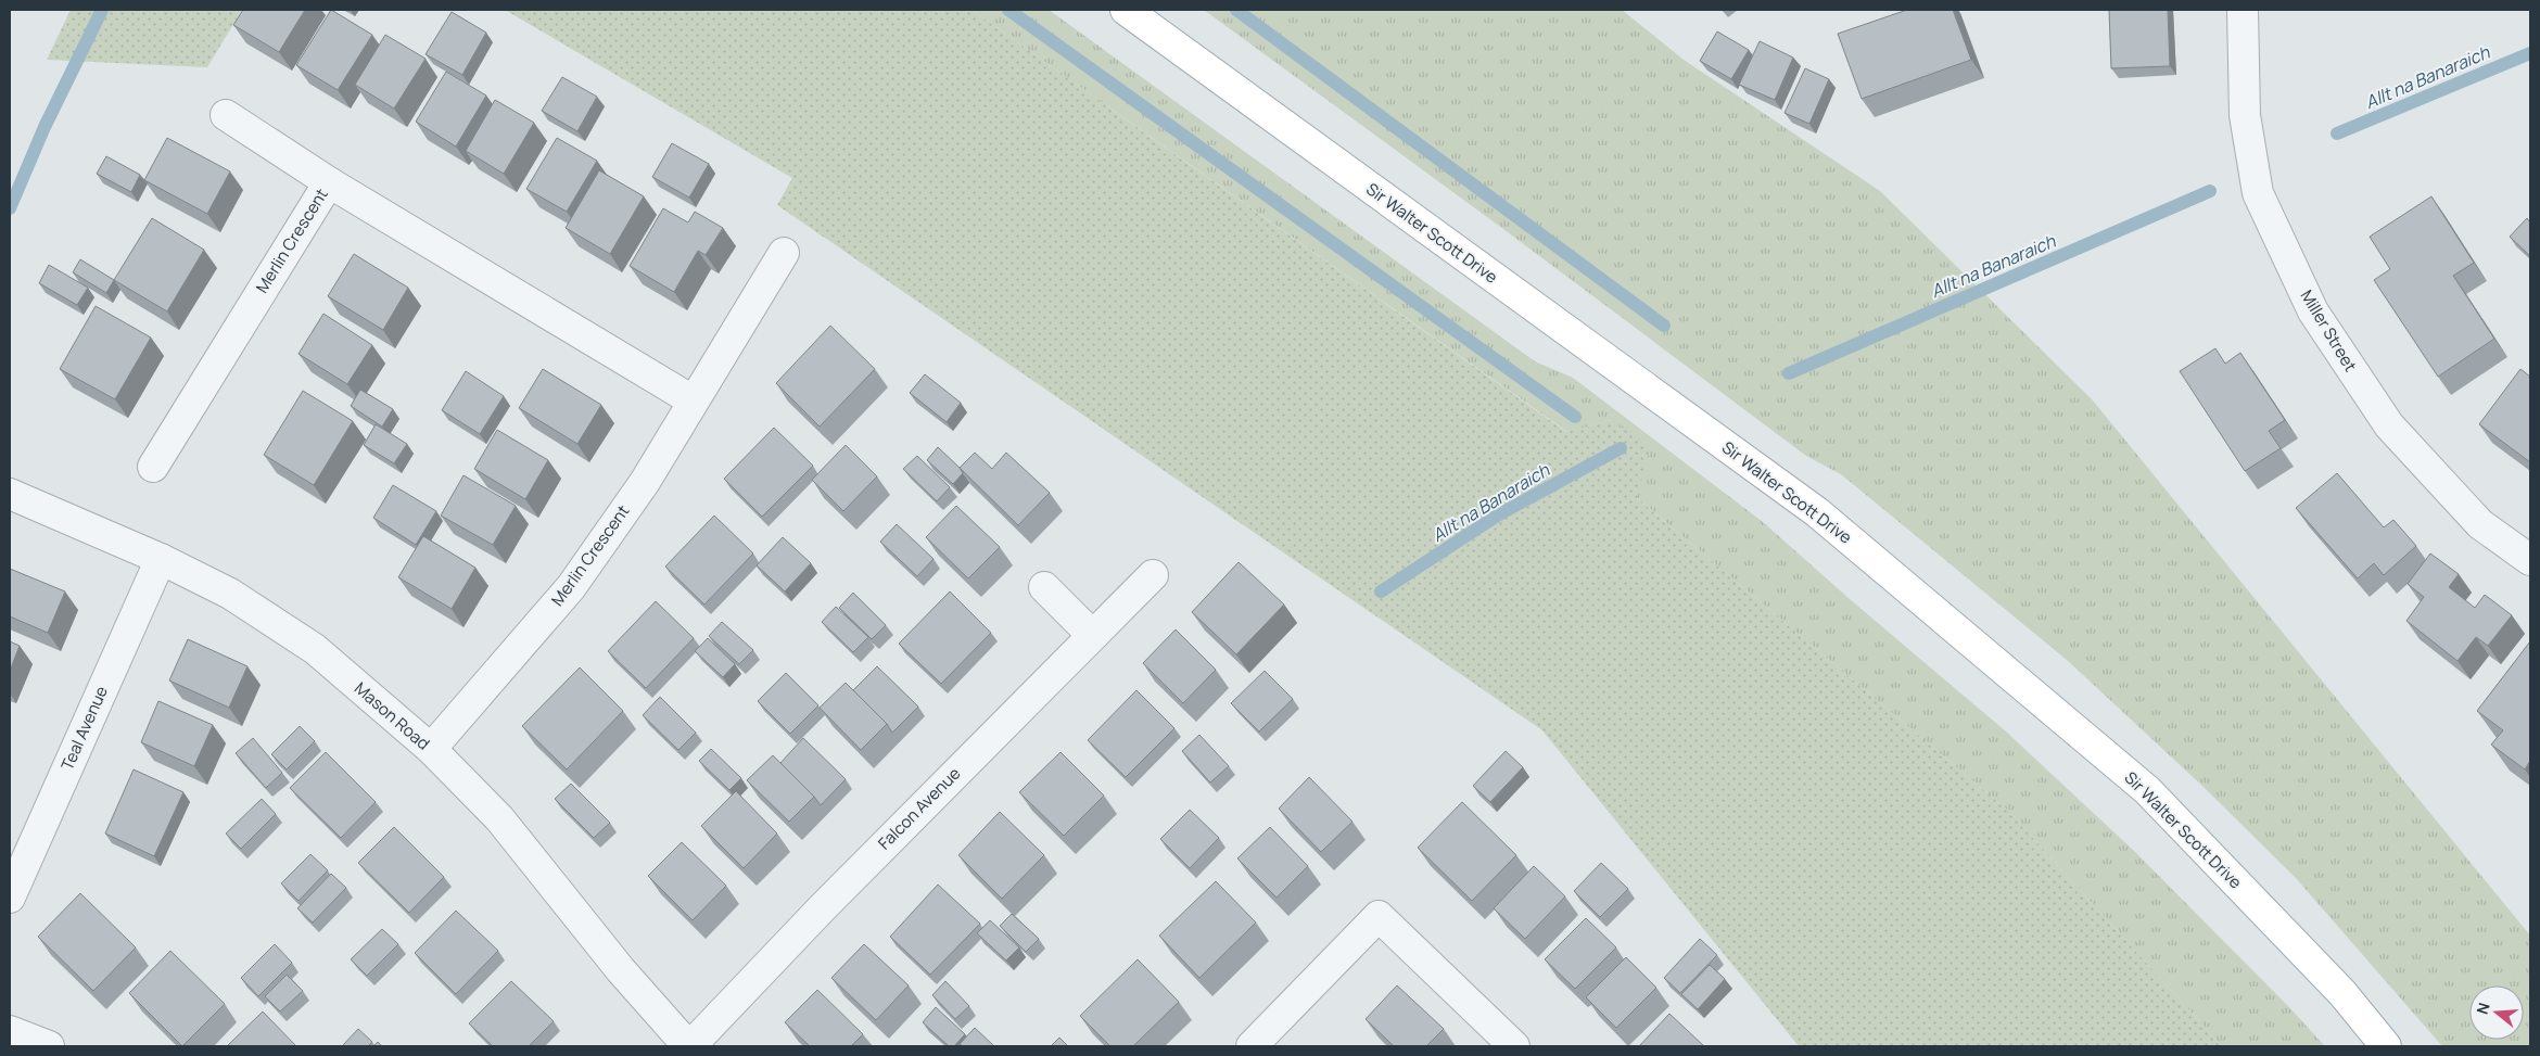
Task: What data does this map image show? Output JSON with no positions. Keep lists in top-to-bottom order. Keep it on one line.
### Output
{"streets":{"main road":["Sir Walter Scott Drive"],"street":["Merlin Crescent","Miller Street","Mason Road","Teal Avenue","Falcon Avenue"]},"crossings":[["Merlin Crescent","Mason Road"],["Mason Road","Teal Avenue"],["Mason Road","Falcon Avenue"]],"water":["Allt na Banaraich"],"north":"left"}
